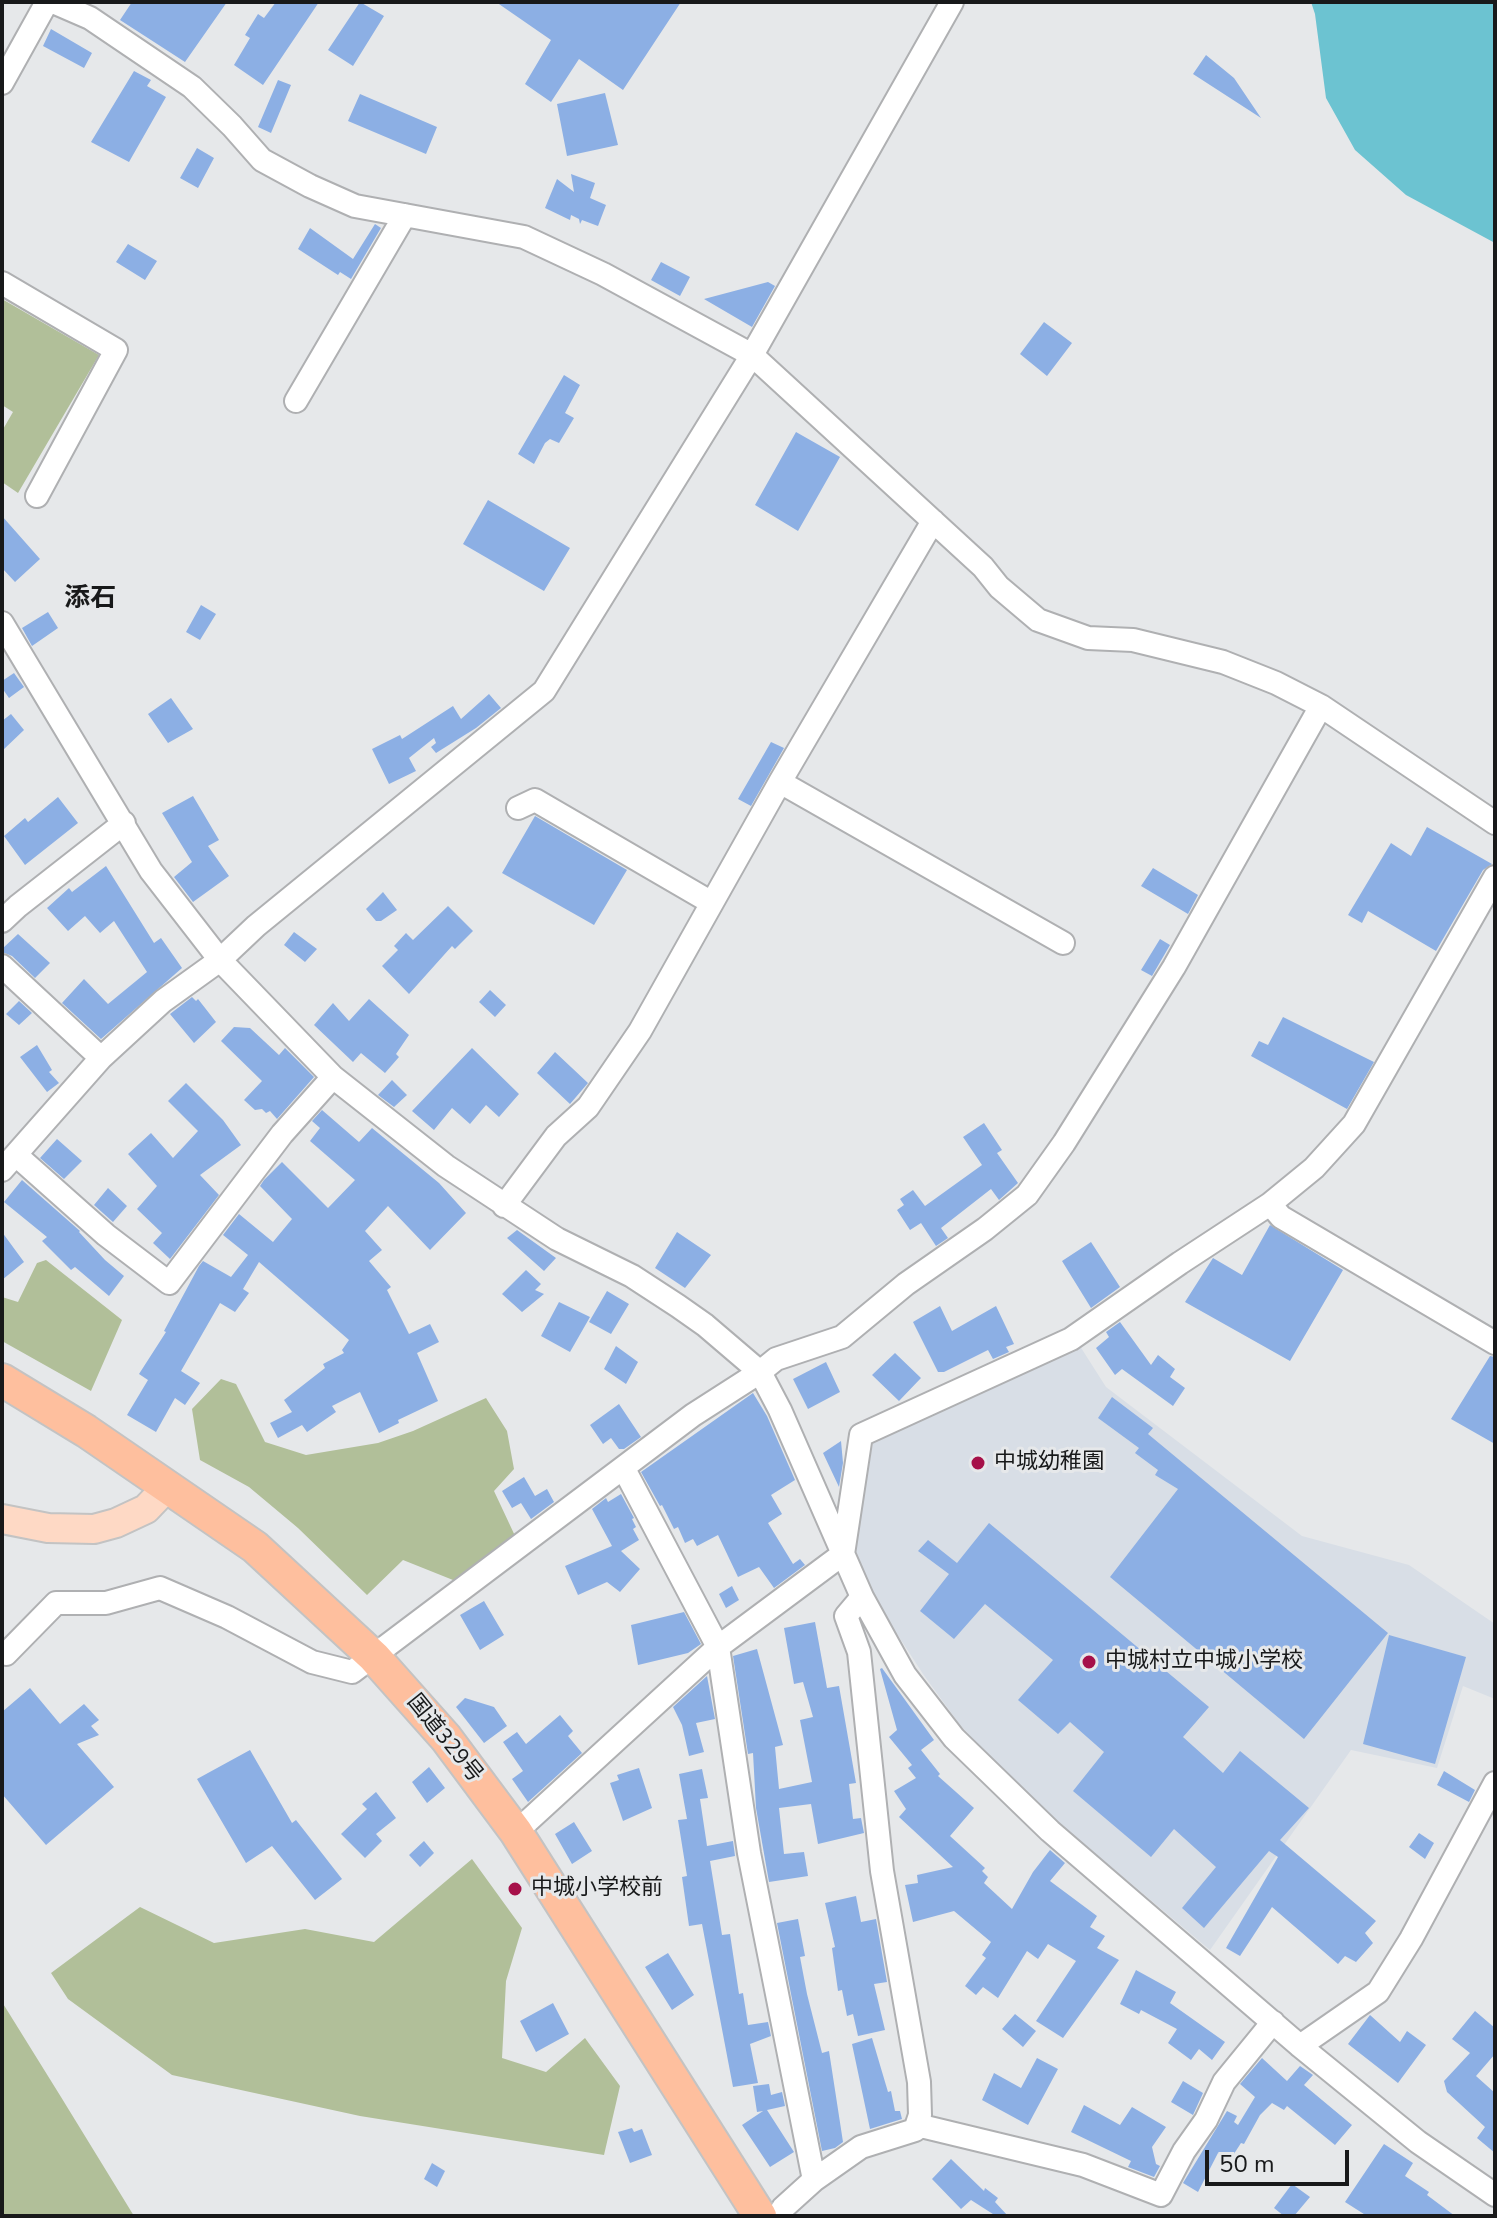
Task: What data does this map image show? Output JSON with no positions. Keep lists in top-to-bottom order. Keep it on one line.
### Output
{"streets":{"highway":["国道329号"]},"districts":["添石"],"places":["中城幼稚園","中城村立中城小学校","中城小学校前"],"scale_bar":"50 m"}
